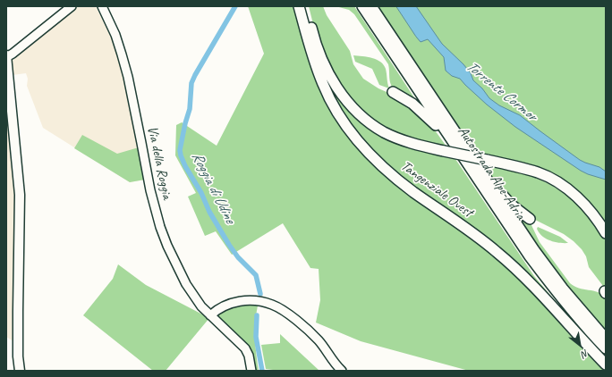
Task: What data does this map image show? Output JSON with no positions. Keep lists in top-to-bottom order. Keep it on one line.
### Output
{"streets":{"highway":["Autostrada Alpe-Adria","Tangenziale Ovest"],"street":["Via della Roggia"]},"water":["Torrente Cormor","Roggia di Udine"],"north":"bottom right"}
